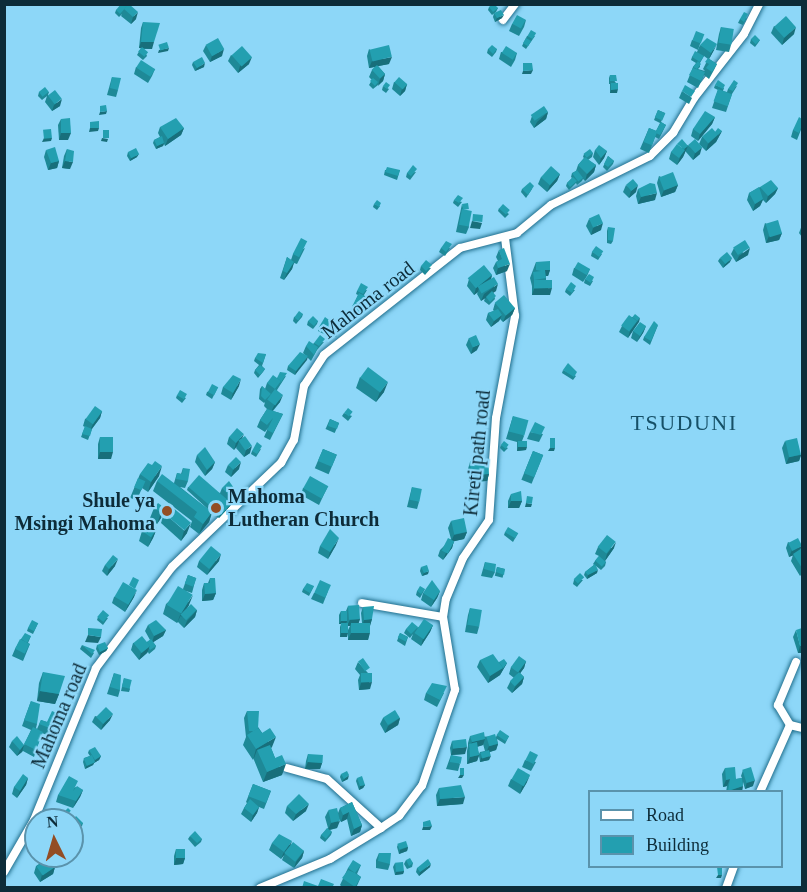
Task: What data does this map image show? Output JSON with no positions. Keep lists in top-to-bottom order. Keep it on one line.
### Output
{"streets":{"street":["Mahoma road","Kireti path road"]},"crossings":[["Mahoma road","Kireti path road"]],"districts":["TSUDUNI"],"places":["Mahoma Lutheran Church","Shule ya Msingi Mahoma"],"legend":["Road","Building"],"north":"top"}
